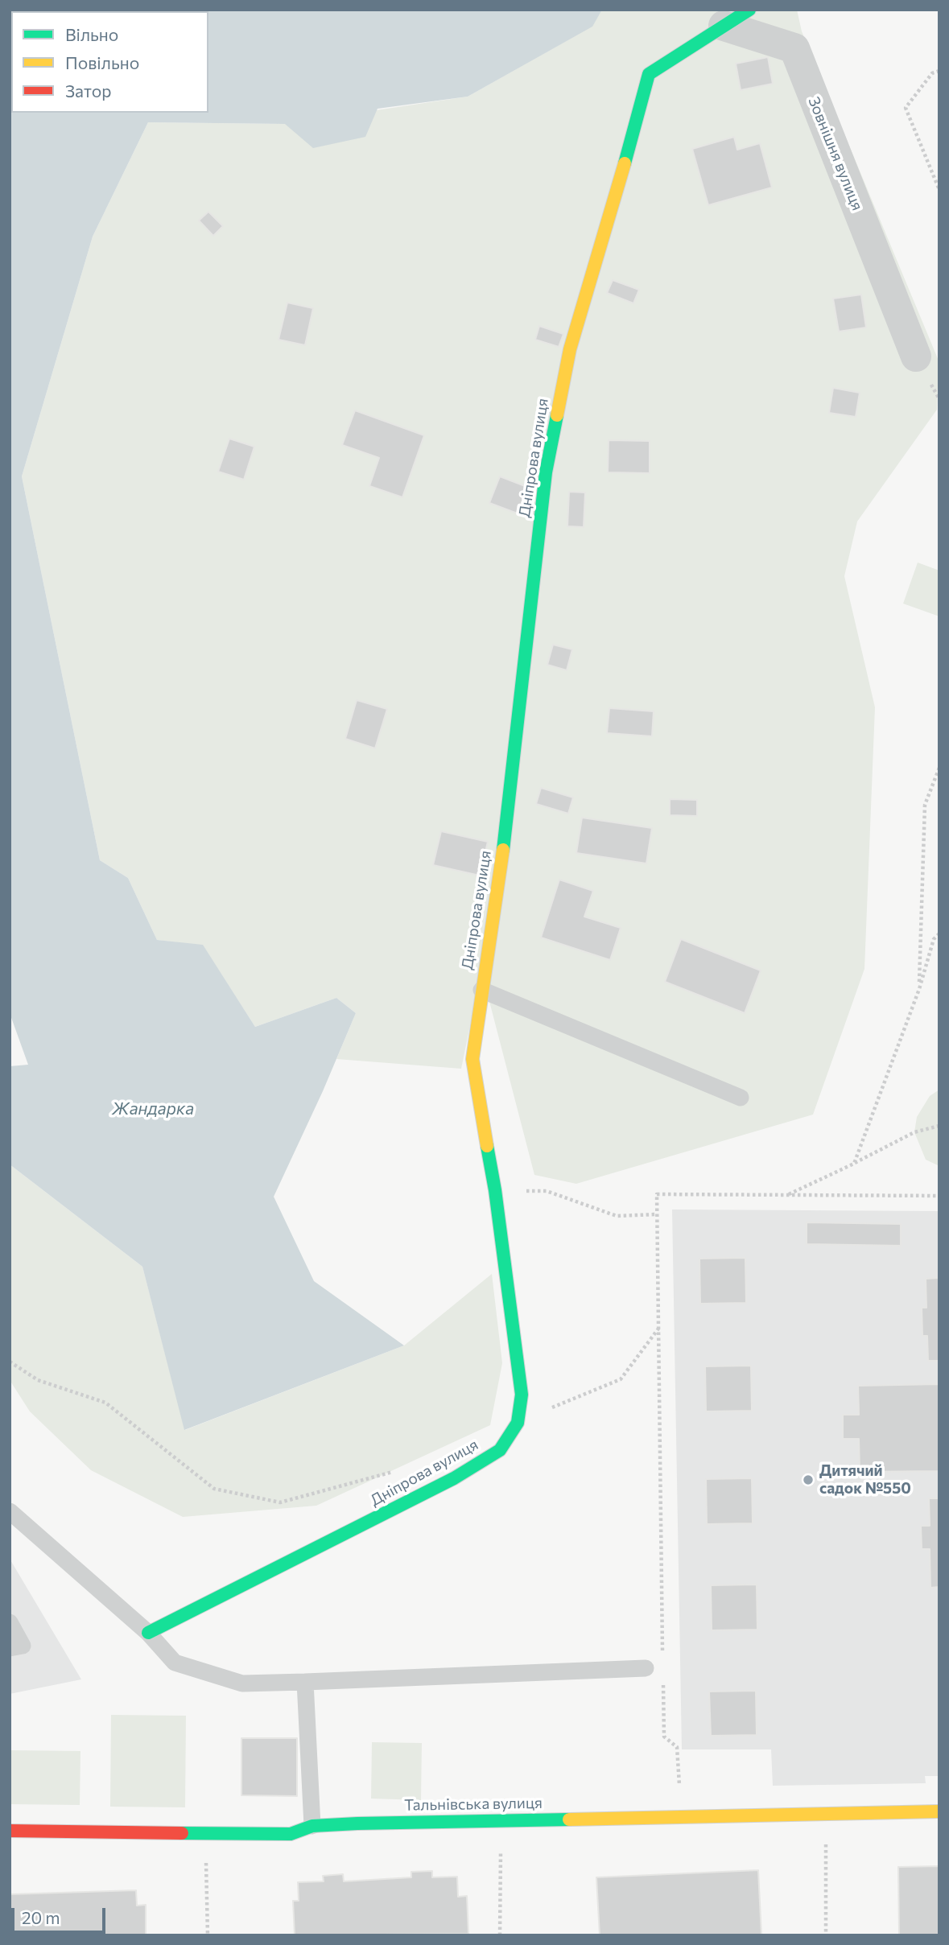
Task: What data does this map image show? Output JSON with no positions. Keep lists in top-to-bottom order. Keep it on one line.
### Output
{"streets":{"street":["Зовнішня вулиця","Дніпрова вулиця","Тальнівська вулиця"]},"crossings":[["Зовнішня вулиця","Дніпрова вулиця"]],"water":["Жандарка"],"places":["Дитячий садок №550"],"legend":["Вільно","Повільно","Затор"],"scale_bar":"20 m"}
